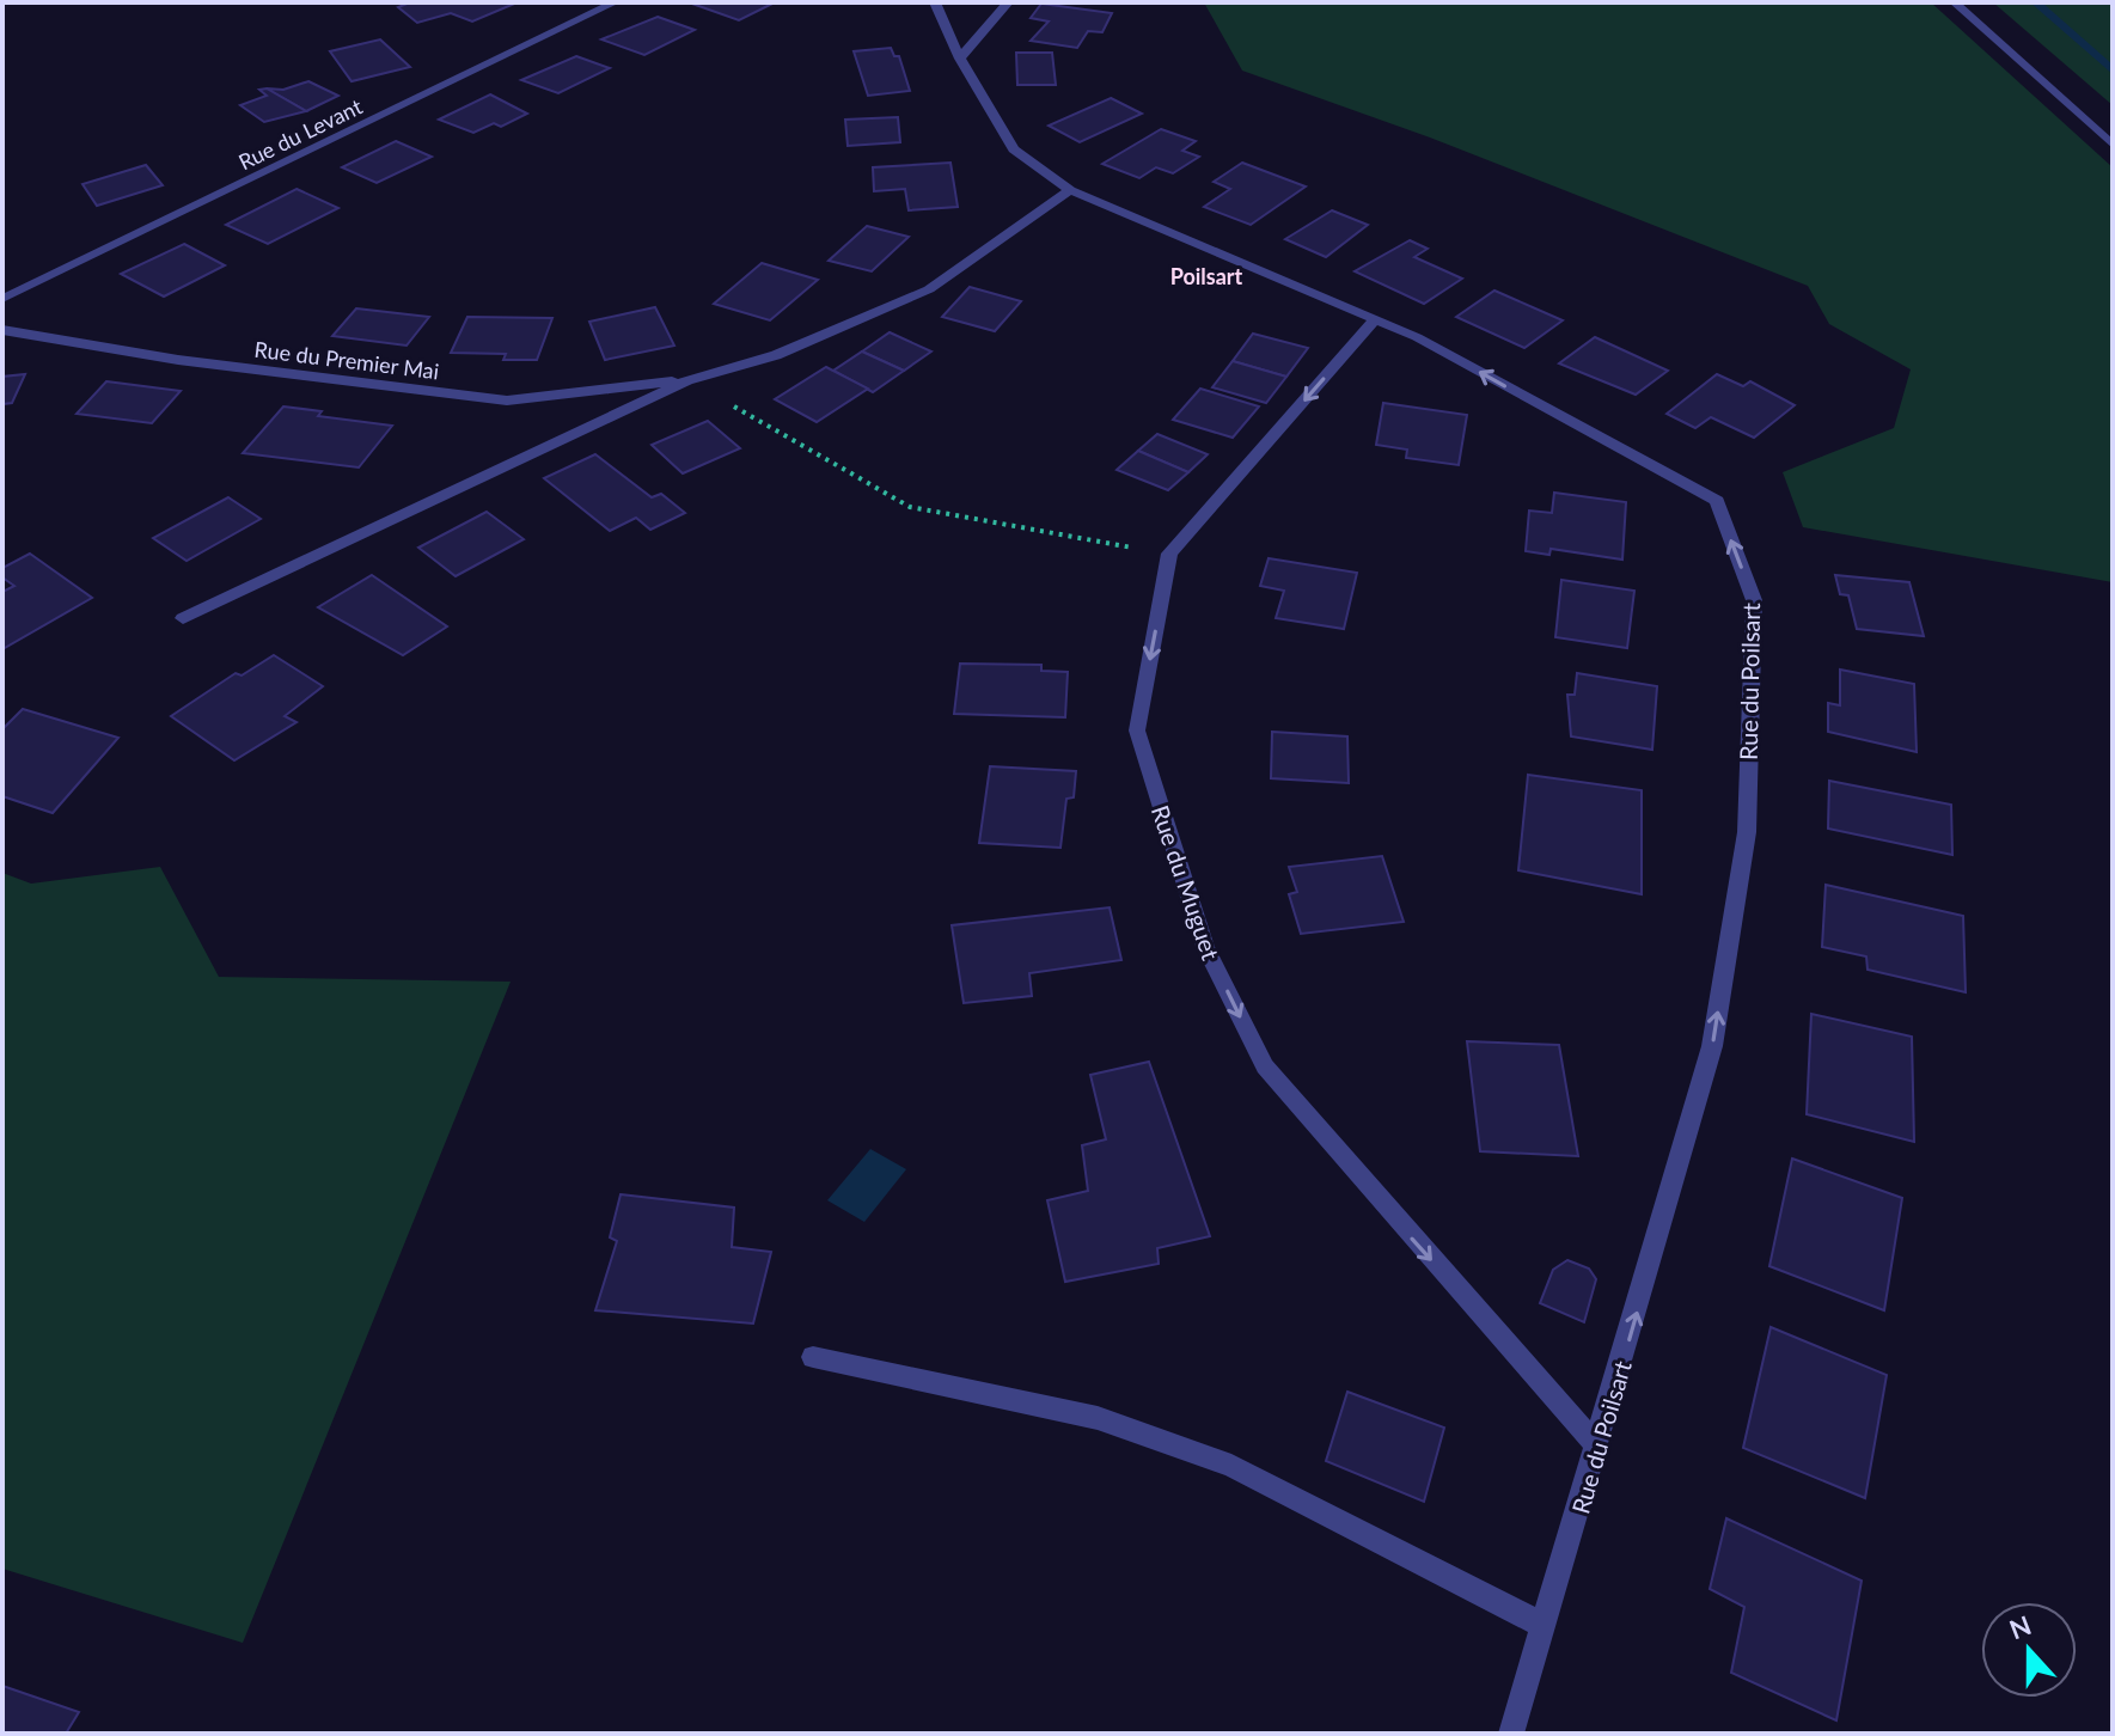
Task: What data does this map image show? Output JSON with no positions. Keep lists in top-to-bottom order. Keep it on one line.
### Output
{"streets":{"street":["Rue du Levant","Rue du Premier Mai","Rue du Poilsart","Rue du Muguet"]},"crossings":[["Rue du Premier Mai","Rue du Poilsart"],["Rue du Poilsart","Rue du Muguet"]],"one_way":["Rue du Poilsart","Rue du Muguet"],"districts":["Poilsart"],"north":"top"}
